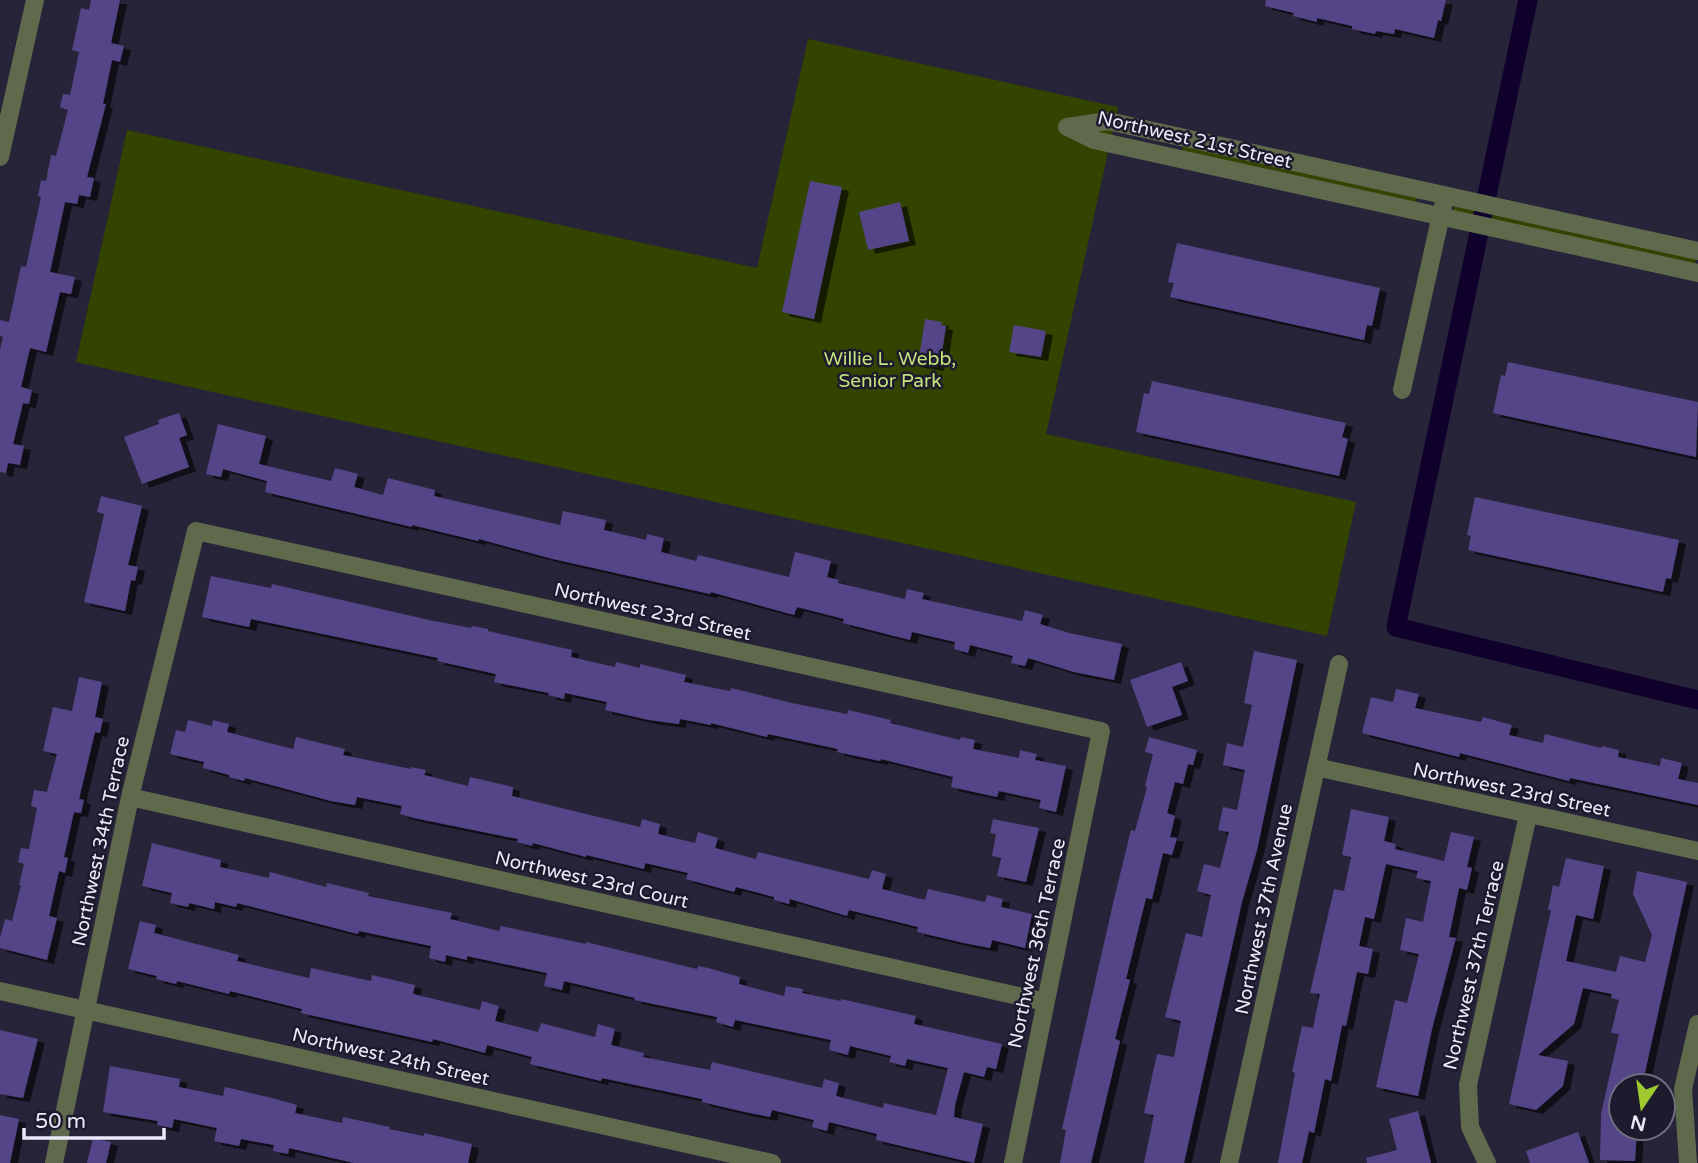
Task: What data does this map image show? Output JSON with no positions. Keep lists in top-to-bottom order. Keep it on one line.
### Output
{"streets":{"street":["Northwest 21st Street","Northwest 23rd Street","Northwest 34th Terrace","Northwest 23rd Court","Northwest 37th Avenue","Northwest 36th Terrace","Northwest 37th Terrace","Northwest 24th Street"]},"crossings":[["Northwest 23rd Street","Northwest 34th Terrace"],["Northwest 23rd Street","Northwest 37th Avenue"],["Northwest 23rd Street","Northwest 36th Terrace"],["Northwest 23rd Street","Northwest 37th Terrace"],["Northwest 34th Terrace","Northwest 23rd Court"],["Northwest 34th Terrace","Northwest 24th Street"],["Northwest 23rd Court","Northwest 36th Terrace"]],"parks":["Willie L. Webb, Senior Park"],"scale_bar":"50 m","north":"bottom"}
